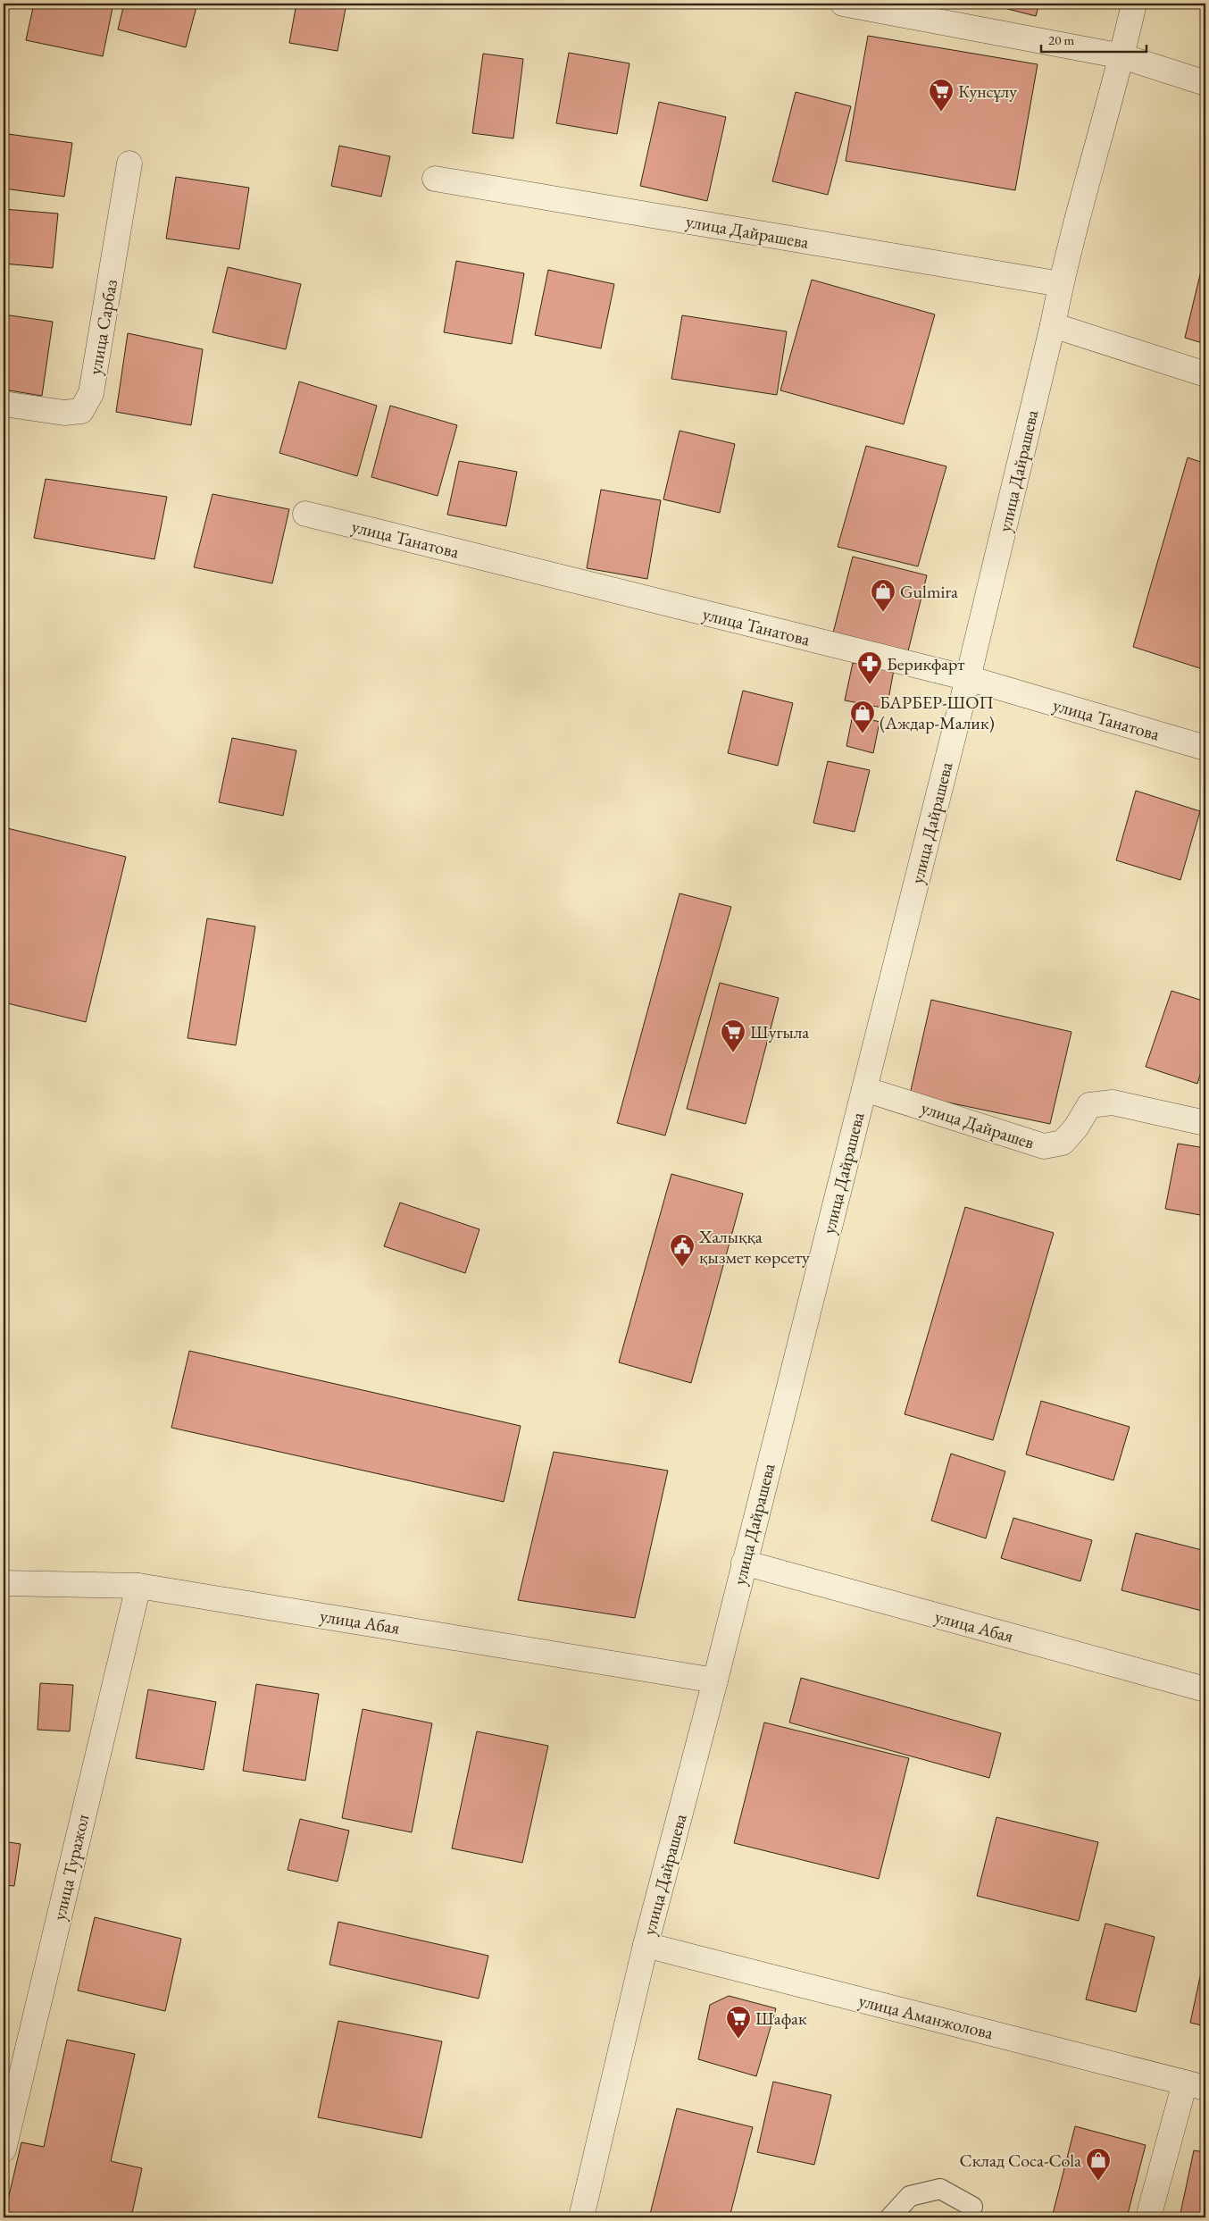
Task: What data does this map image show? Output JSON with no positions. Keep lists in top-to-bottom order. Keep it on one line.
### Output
{"streets":{"street":["улица Дайрашева","улица Сарбаз","улица Танатова","улица Дайрашев","улица Абая","улица Туражол","улица Аманжолова"]},"crossings":[["улица Дайрашева","улица Танатова"],["улица Дайрашева","улица Дайрашев"],["улица Дайрашева","улица Абая"],["улица Дайрашева","улица Аманжолова"],["улица Абая","улица Туражол"]],"places":{"supermarket":["Кунсұлу","Шугыла","Шафак"],"shop":["Gulmira","БАРБЕР-ШОП (Аждар-Малик)","Склад Coca-Cola"],"pharmacy":["Берикфарт"],"public building":["Халыққа қызмет көрсету"]},"scale_bar":"20 m"}
